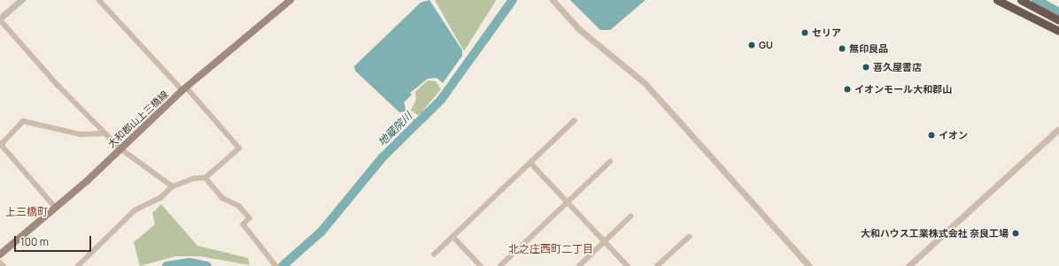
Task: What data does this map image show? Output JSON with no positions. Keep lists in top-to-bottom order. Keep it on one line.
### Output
{"streets":{"main road":["大和郡山上三橋線"]},"districts":["上三橋町","北之庄西町二丁目"],"water":["地蔵院川"],"places":["セリア","GU","無印良品","喜久屋書店","イオンモール大和郡山","イオン","大和ハウス工業株式会社 奈良工場"],"scale_bar":"100 m"}
